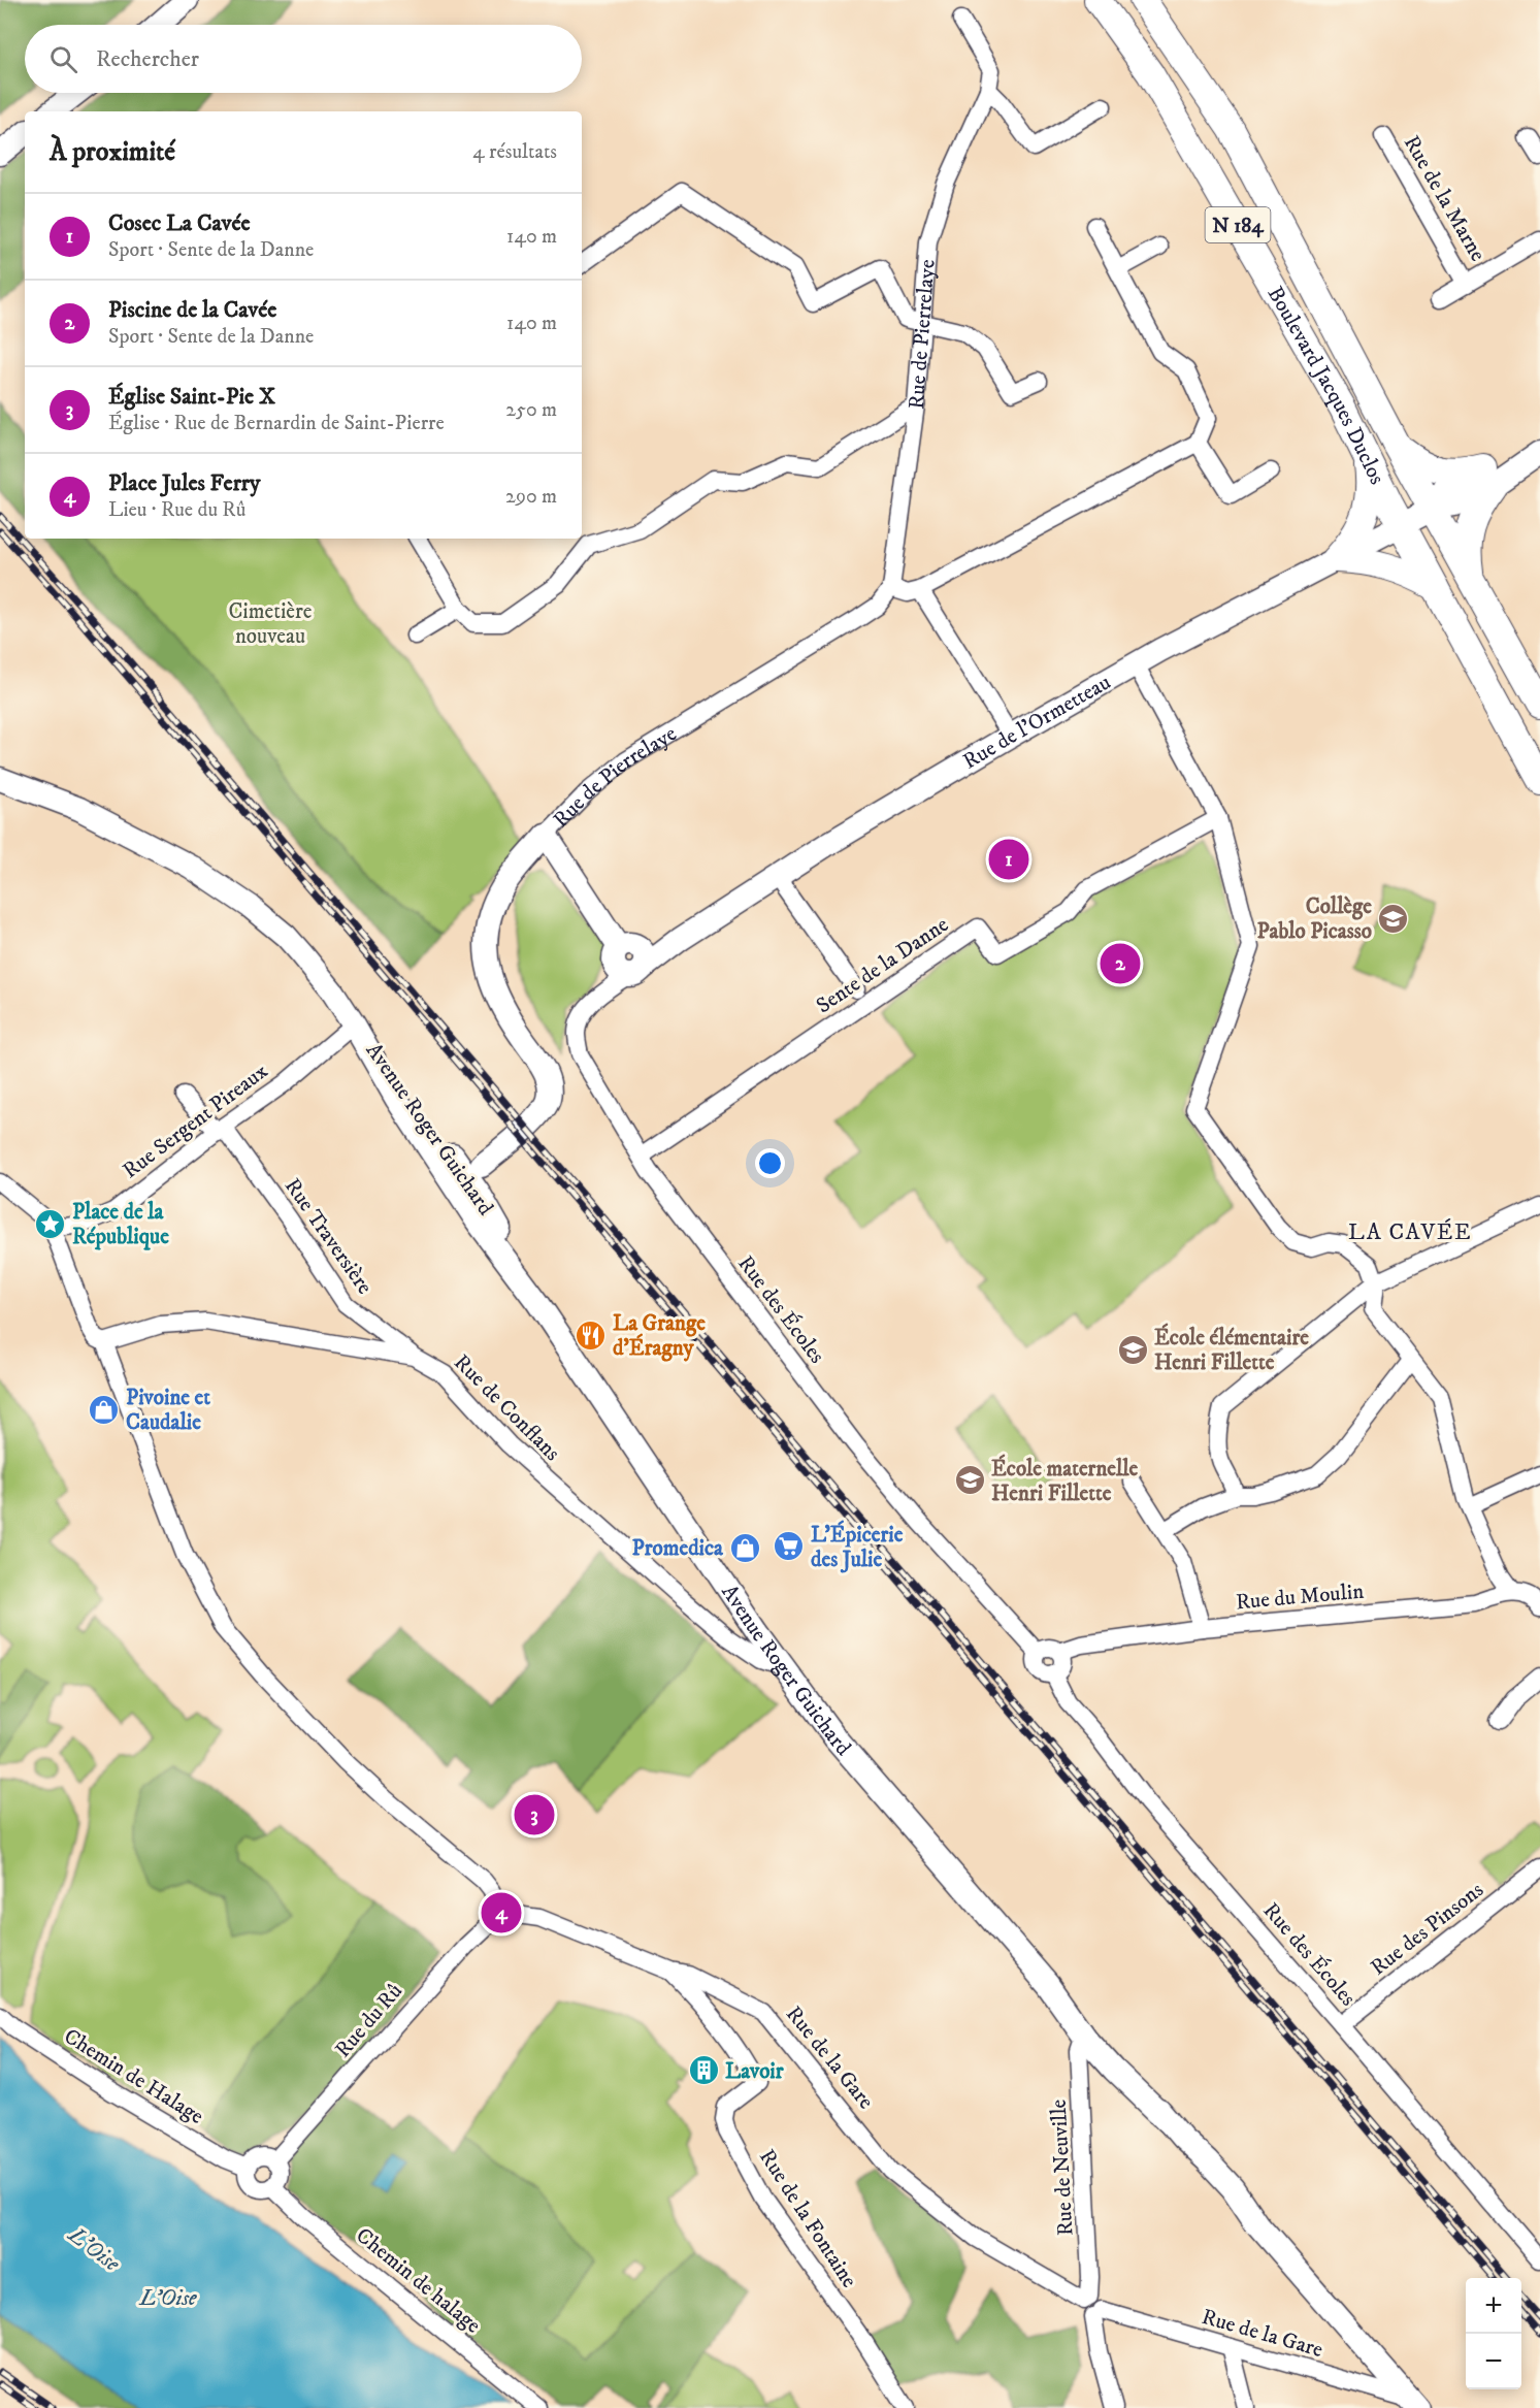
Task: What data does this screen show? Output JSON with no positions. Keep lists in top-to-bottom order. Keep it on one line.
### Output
{"streets":{"main road":["N 184","Rue de Pierrelaye","Boulevard Jacques Duclos","Rue de l'Ormetteau","Avenue Roger Guichard"],"street":["Rue de la Marne","Sente de la Danne","Rue Sergent Pireaux","Rue Traversière","Rue des Écoles","Rue de Conflans","Rue du Moulin","Rue des Pinsons","Rue du Rû","Rue de la Gare","Chemin de Halage","Rue de Neuville","Rue de la Fontaine","Chemin de halage"]},"crossings":[["N 184","Boulevard Jacques Duclos"],["N 184","Rue de l'Ormetteau"],["Rue de Pierrelaye","Avenue Roger Guichard"],["Boulevard Jacques Duclos","Rue de l'Ormetteau"],["Rue de l'Ormetteau","Sente de la Danne"],["Rue de l'Ormetteau","Rue des Écoles"],["Sente de la Danne","Rue des Écoles"],["Rue Sergent Pireaux","Avenue Roger Guichard"],["Rue Sergent Pireaux","Rue Traversière"],["Avenue Roger Guichard","Rue de Conflans"],["Avenue Roger Guichard","Rue de la Gare"],["Avenue Roger Guichard","Rue de Neuville"],["Rue Traversière","Rue de Conflans"],["Rue des Écoles","Rue du Moulin"],["Rue des Écoles","Rue des Pinsons"],["Rue du Rû","Rue de la Gare"],["Rue du Rû","Chemin de Halage"],["Rue du Rû","Chemin de halage"],["Rue de la Gare","Rue de Neuville"],["Rue de la Gare","Rue de la Fontaine"],["Chemin de Halage","Chemin de halage"]],"districts":["LA CAVÉE"],"water":["L'Oise","L’Oise"],"parks":["Cimetière nouveau"],"places":{"school or university":["Collège Pablo Picasso","École élémentaire Henri Fillette","École maternelle Henri Fillette"],"place":["Place de la République"],"restaurant":["La Grange d'Éragny"],"shop":["Pivoine et Caudalie","Promedica"],"supermarket":["L'Épicerie des Julie"],"building":["Lavoir"]},"page":{"search":"Rechercher","heading":["À proximité","4 résultats"],"list":[{"mark":"1","name":"Cosec La Cavée","note":"Sport · Sente de la Danne","value":"140 m"},{"mark":"2","name":"Piscine de la Cavée","note":"Sport · Sente de la Danne","value":"140 m"},{"mark":"3","name":"Église Saint-Pie X","note":"Église · Rue de Bernardin de Saint-Pierre","value":"250 m"},{"mark":"4","name":"Place Jules Ferry","note":"Lieu · Rue du Rû","value":"290 m"}],"pins":["1","2","3","4"],"map_buttons":["+","−"]}}
